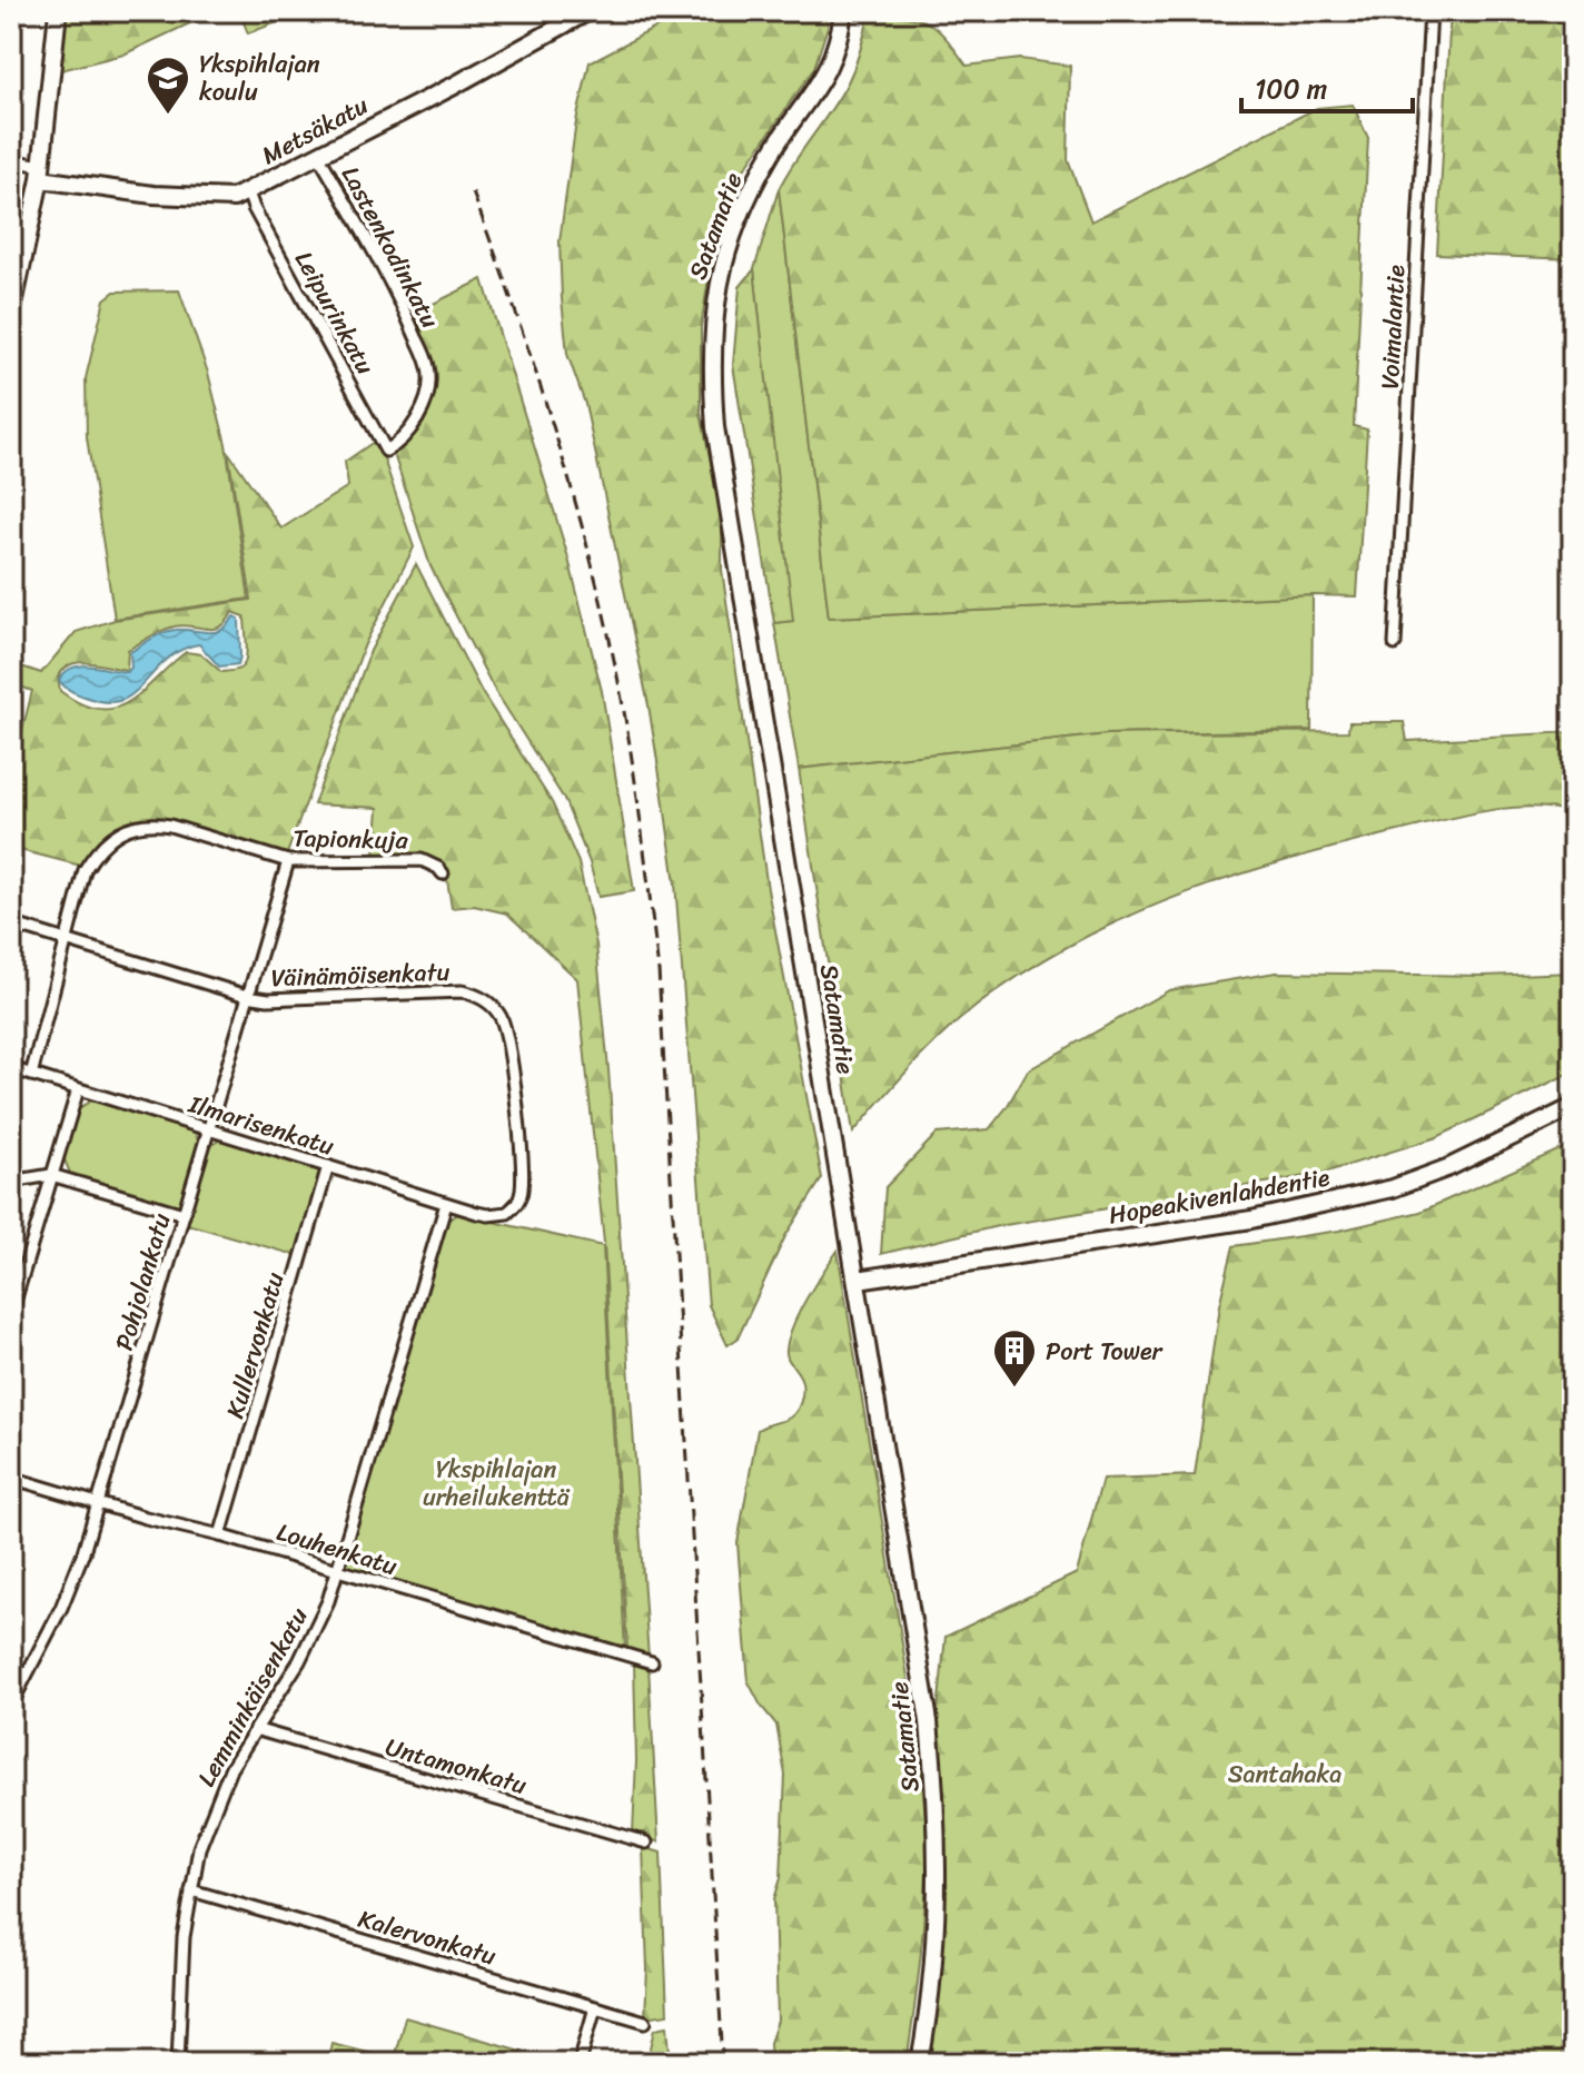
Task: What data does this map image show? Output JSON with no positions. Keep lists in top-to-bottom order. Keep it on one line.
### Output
{"streets":{"main road":["Metsäkatu","Satamatie","Hopeakivenlahdentie"],"street":["Lastenkodinkatu","Leipurinkatu","Voimalantie","Tapionkuja","Väinämöisenkatu","Ilmarisenkatu","Pohjolankatu","Kullervonkatu","Louhenkatu","Lemminkäisenkatu","Untamonkatu","Kalervonkatu"]},"crossings":[["Metsäkatu","Lastenkodinkatu"],["Metsäkatu","Leipurinkatu"],["Satamatie","Hopeakivenlahdentie"],["Lastenkodinkatu","Leipurinkatu"],["Tapionkuja","Väinämöisenkatu"],["Tapionkuja","Pohjolankatu"],["Väinämöisenkatu","Ilmarisenkatu"],["Väinämöisenkatu","Pohjolankatu"],["Ilmarisenkatu","Pohjolankatu"],["Ilmarisenkatu","Kullervonkatu"],["Ilmarisenkatu","Lemminkäisenkatu"],["Pohjolankatu","Louhenkatu"],["Kullervonkatu","Louhenkatu"],["Louhenkatu","Lemminkäisenkatu"],["Lemminkäisenkatu","Untamonkatu"],["Lemminkäisenkatu","Kalervonkatu"]],"parks":["Ykspihlajan urheilukenttä","Santahaka"],"places":{"school or university":["Ykspihlajan koulu"],"building":["Port Tower"]},"scale_bar":"100 m"}
